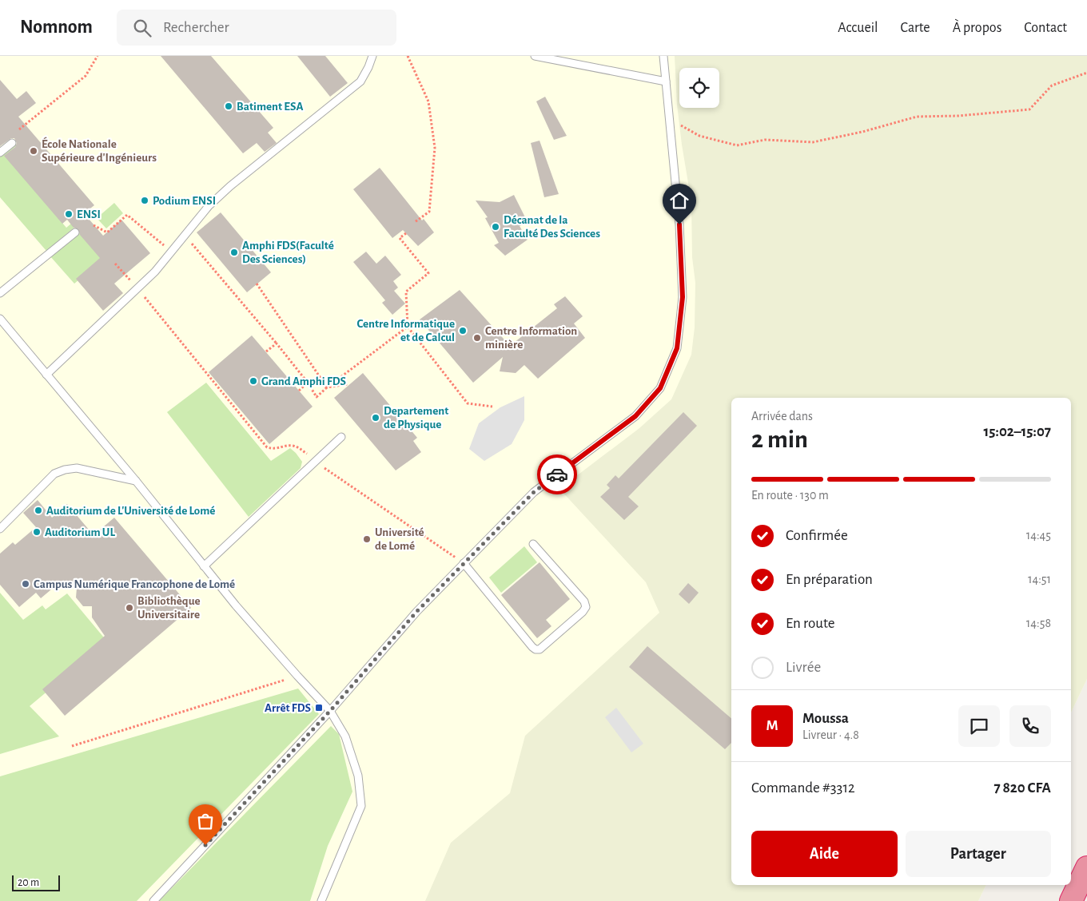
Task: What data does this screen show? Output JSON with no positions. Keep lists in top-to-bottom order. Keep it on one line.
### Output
{"places":{"other":["Batiment ESA","École Nationale Supérieure d'Ingénieurs","Podium ENSI","ENSI","Décanat de la Faculté Des Sciences","Amphi FDS(Faculté Des Sciences)","Centre Informatique et de Calcul","Centre Information minière","Grand Amphi FDS","Departement de Physique","Auditorium de L'Université de Lomé","Auditorium UL","Université de Lomé","Campus Numérique Francophone de Lomé","Bibliothèque Universitaire"],"transit":["Arrêt FDS"]},"scale_bar":"20 m","page":{"header":"Nomnom","search":"Rechercher","nav":["Accueil","Carte","À propos","Contact"],"heading":["2 min","Arrivée dans","15:02–15:07"],"panel":["Moussa","Livreur · 4.8","Commande #3312","7 820 CFA"],"bar":"En route · 130 m","list":[["Confirmée","14:45"],["En préparation","14:51"],["En route","14:58"],"Livrée"],"round":"M","buttons":["Aide","Partager"],"scale":"20 m"}}
